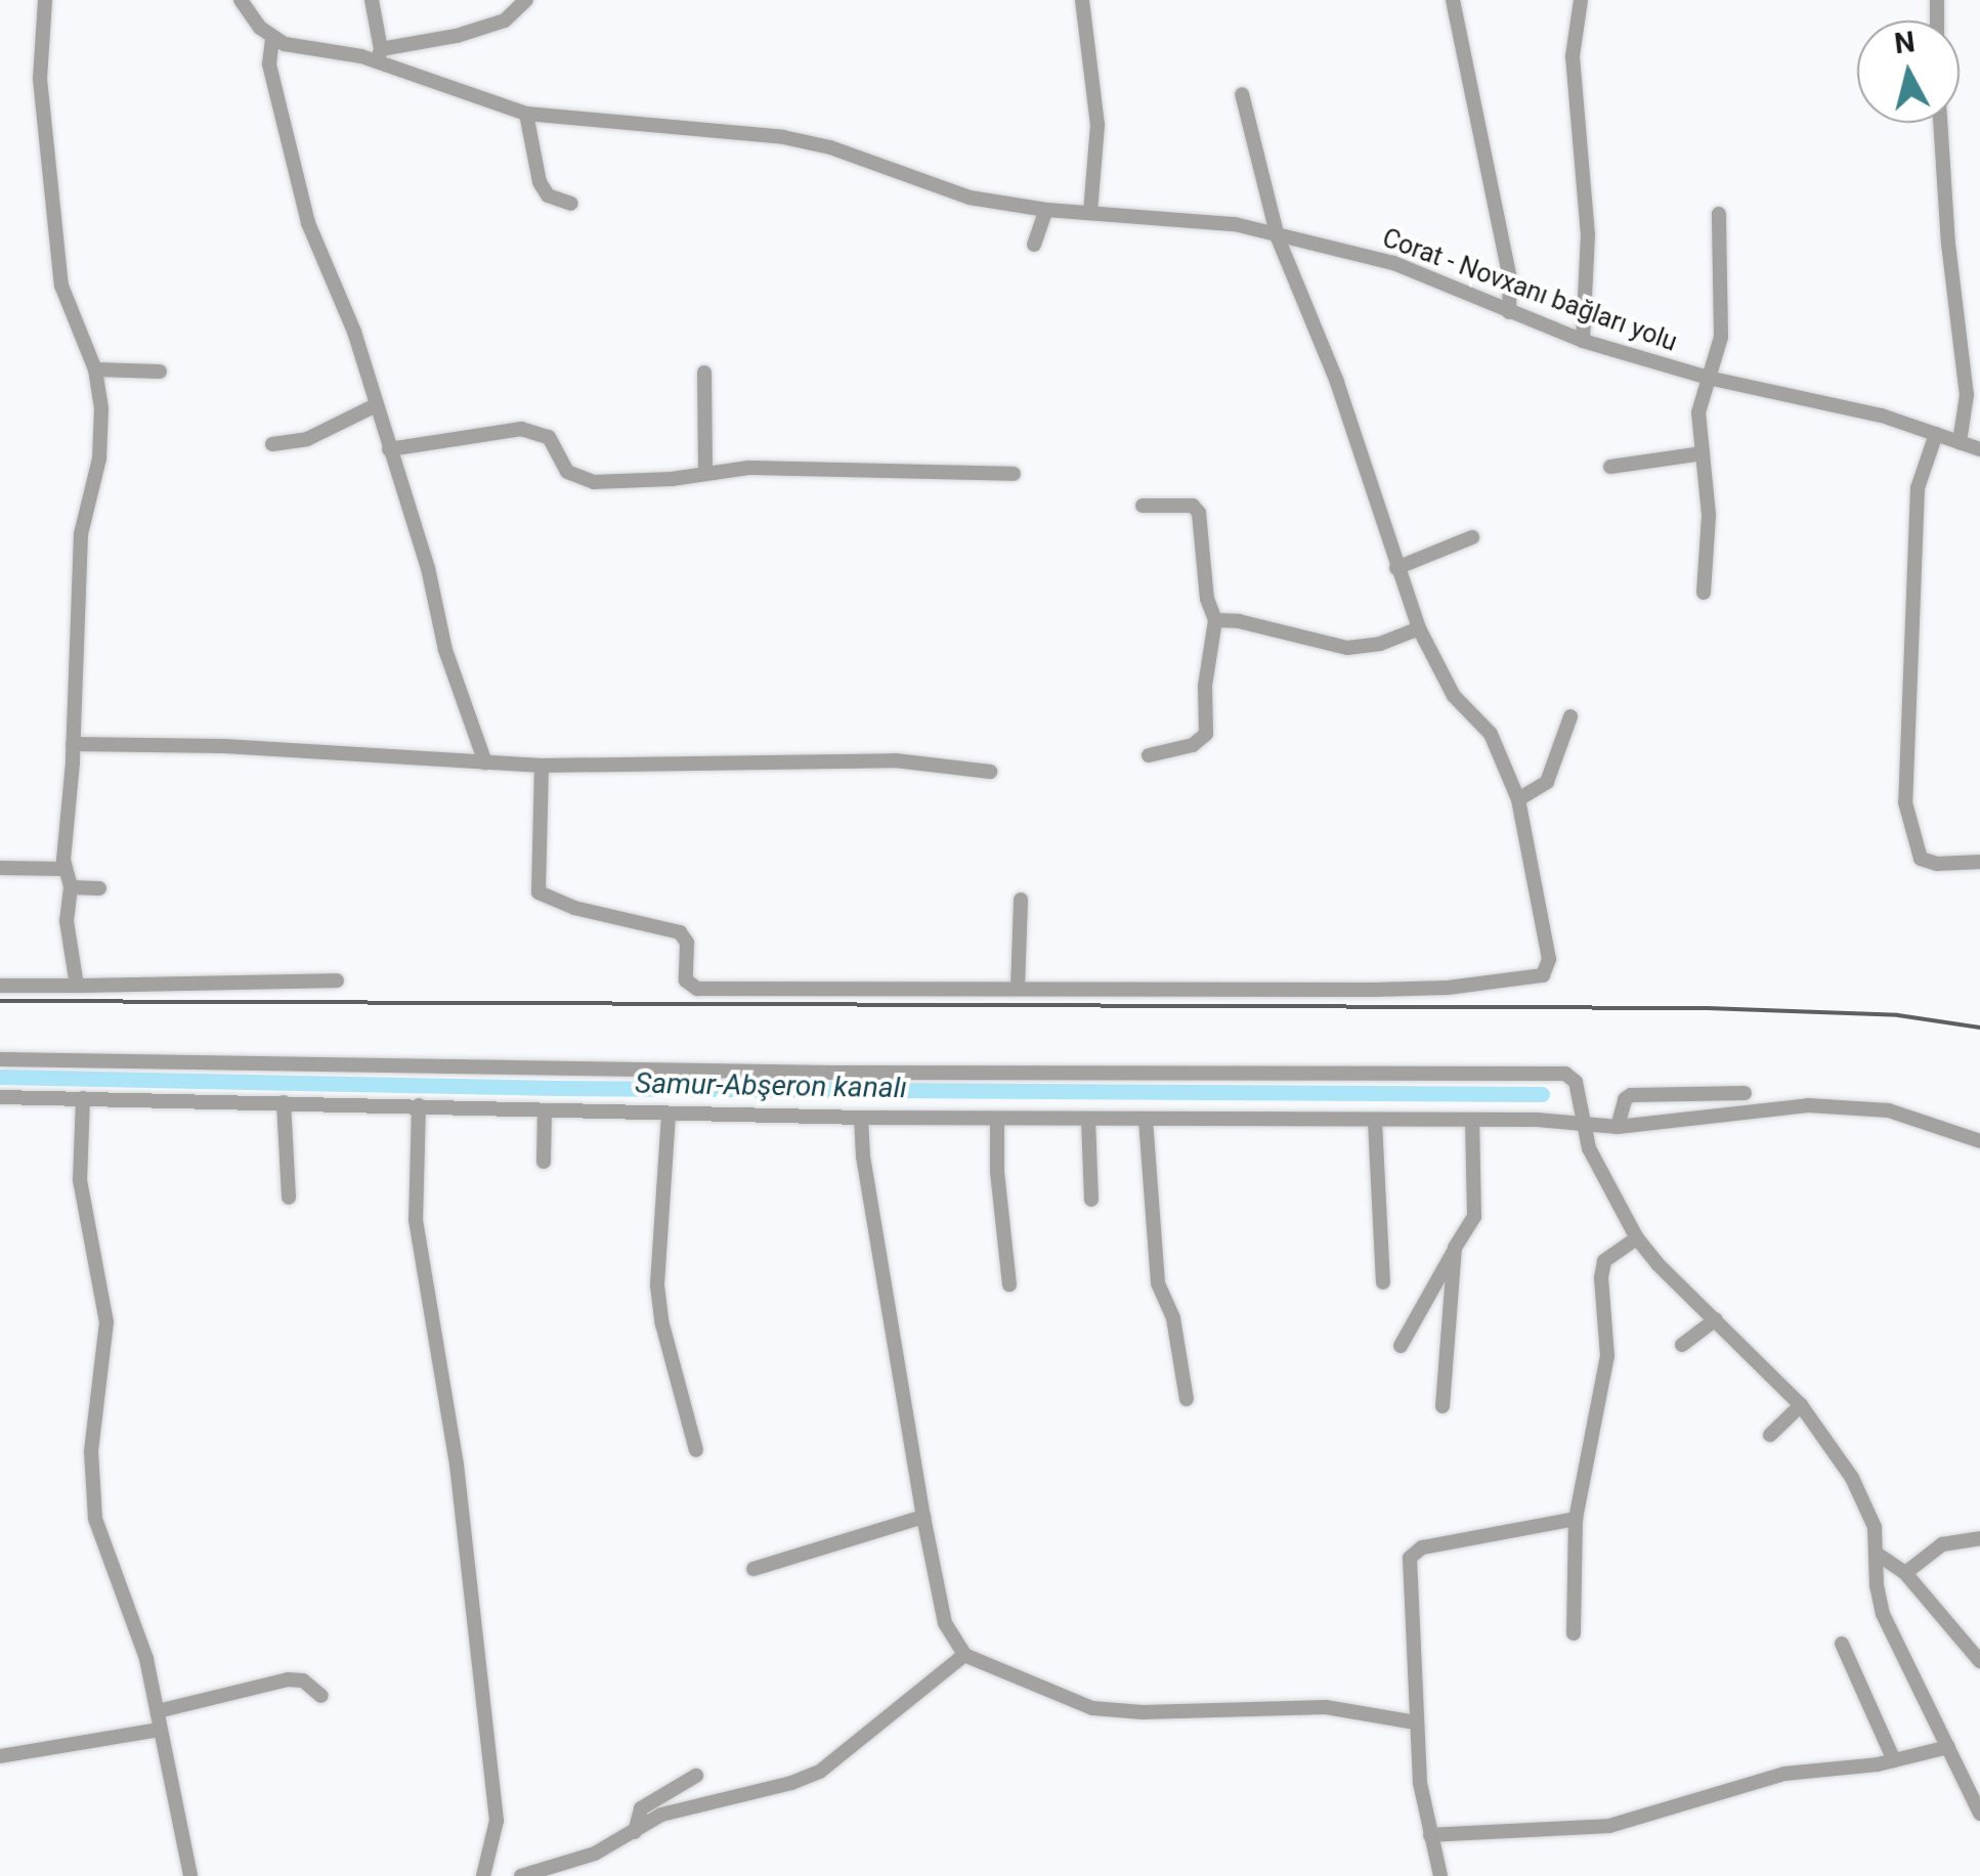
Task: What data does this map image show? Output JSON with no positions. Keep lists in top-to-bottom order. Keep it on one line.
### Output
{"streets":{"street":["Corat - Novxanı bağları yolu"]},"water":["Samur-Abşeron kanalı"],"north":"top"}
